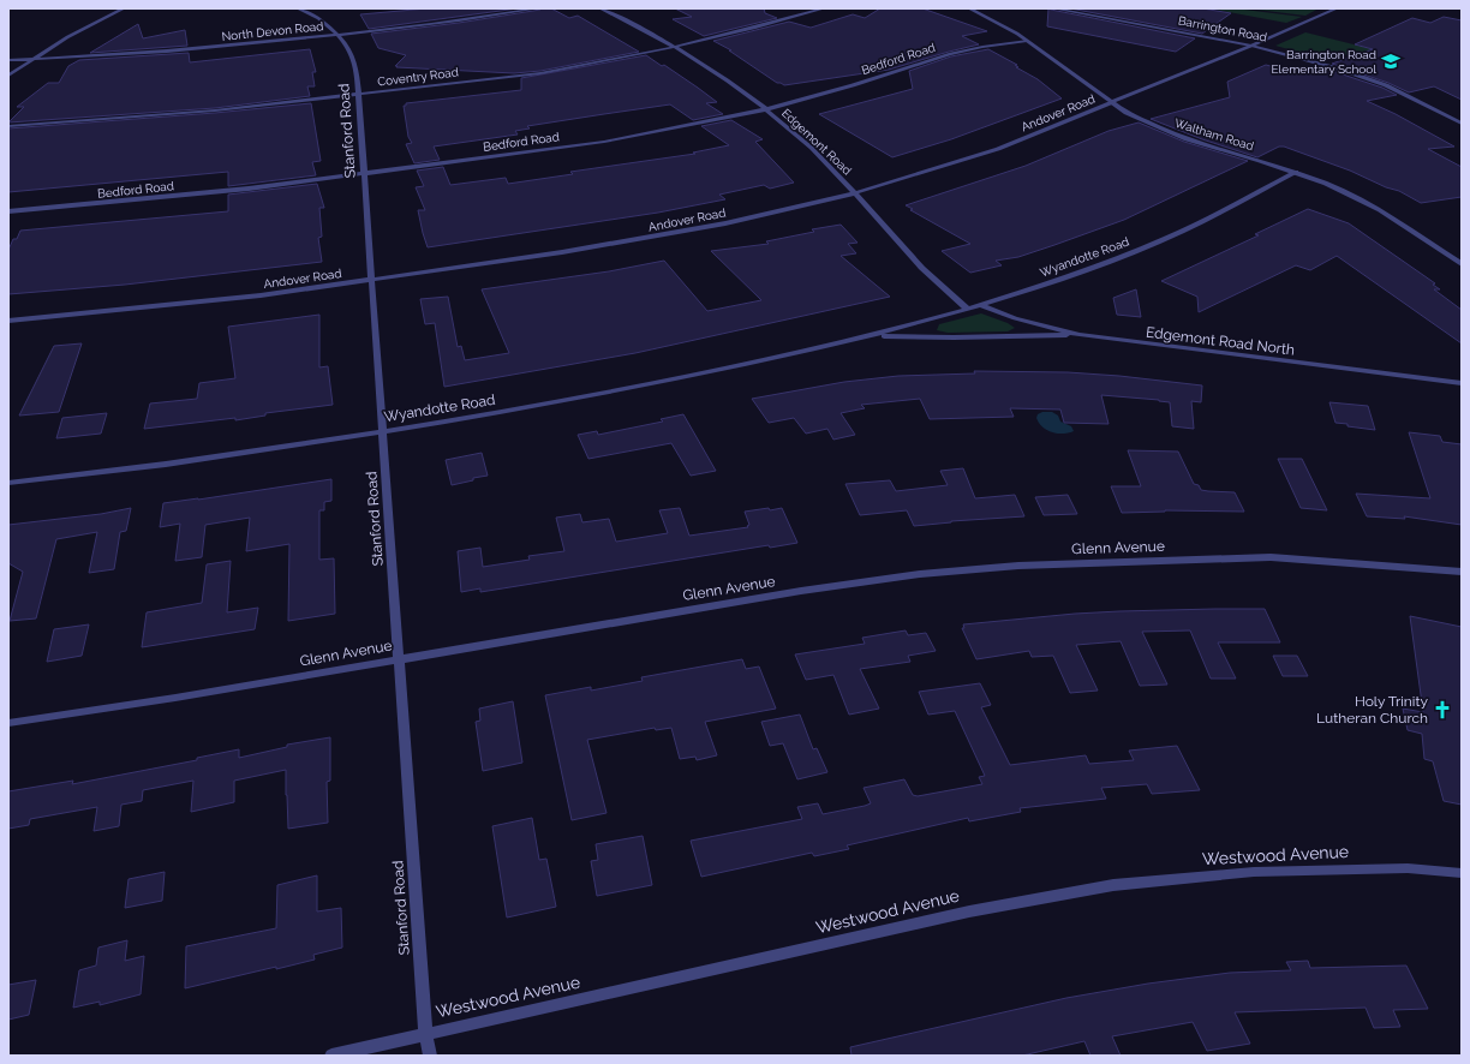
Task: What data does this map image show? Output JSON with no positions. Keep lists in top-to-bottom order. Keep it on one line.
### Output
{"streets":{"street":["Barrington Road","North Devon Road","Bedford Road","Coventry Road","Andover Road","Stanford Road","Waltham Road","Edgemont Road","Wyandotte Road","Edgemont Road North","Glenn Avenue","Westwood Avenue"]},"crossings":[["Barrington Road","Andover Road"],["North Devon Road","Stanford Road"],["Bedford Road","Stanford Road"],["Bedford Road","Waltham Road"],["Bedford Road","Edgemont Road"],["Coventry Road","Stanford Road"],["Coventry Road","Edgemont Road"],["Andover Road","Stanford Road"],["Andover Road","Waltham Road"],["Andover Road","Edgemont Road"],["Stanford Road","Wyandotte Road"],["Stanford Road","Glenn Avenue"],["Stanford Road","Westwood Avenue"],["Waltham Road","Wyandotte Road"],["Edgemont Road","Wyandotte Road"],["Wyandotte Road","Edgemont Road North"]],"places":{"school or university":["Barrington Road Elementary School"],"church":["Holy Trinity Lutheran Church"]}}
